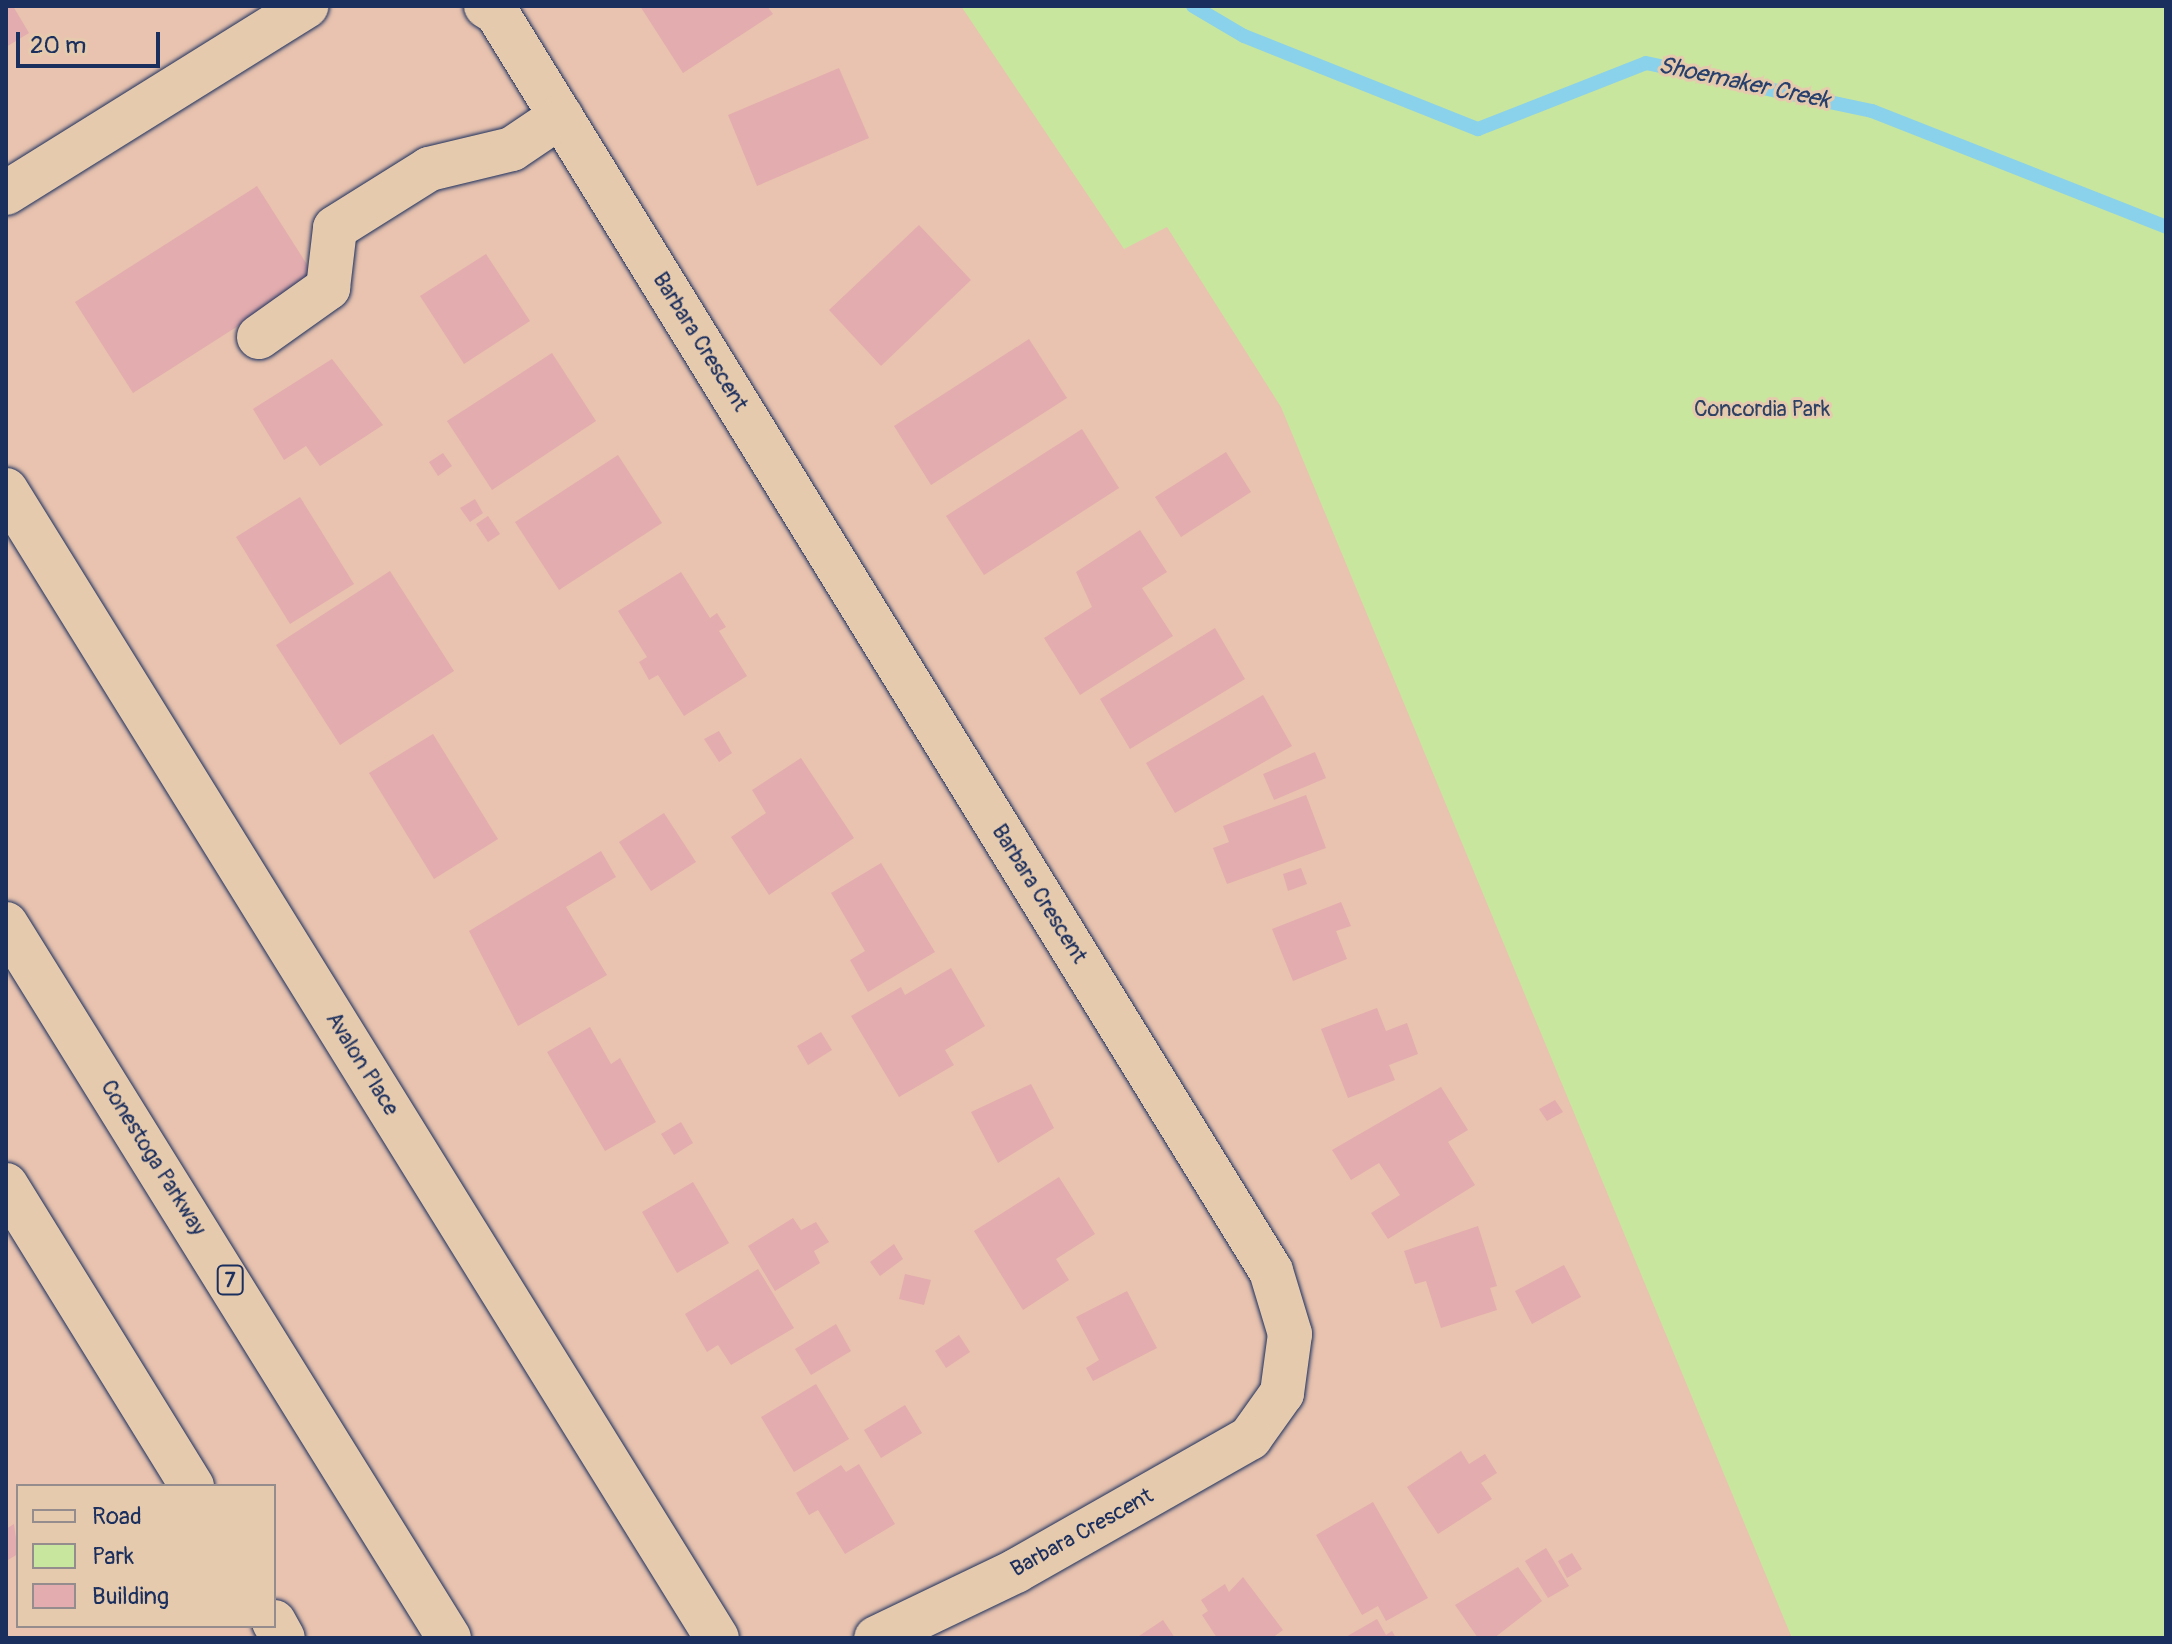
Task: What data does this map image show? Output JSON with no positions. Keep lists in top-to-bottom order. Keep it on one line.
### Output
{"streets":{"main road":["Barbara Crescent","Avalon Place","Conestoga Parkway","7"]},"water":["Shoemaker Creek"],"parks":["Concordia Park"],"legend":["Road","Park","Building"],"scale_bar":"20 m"}
